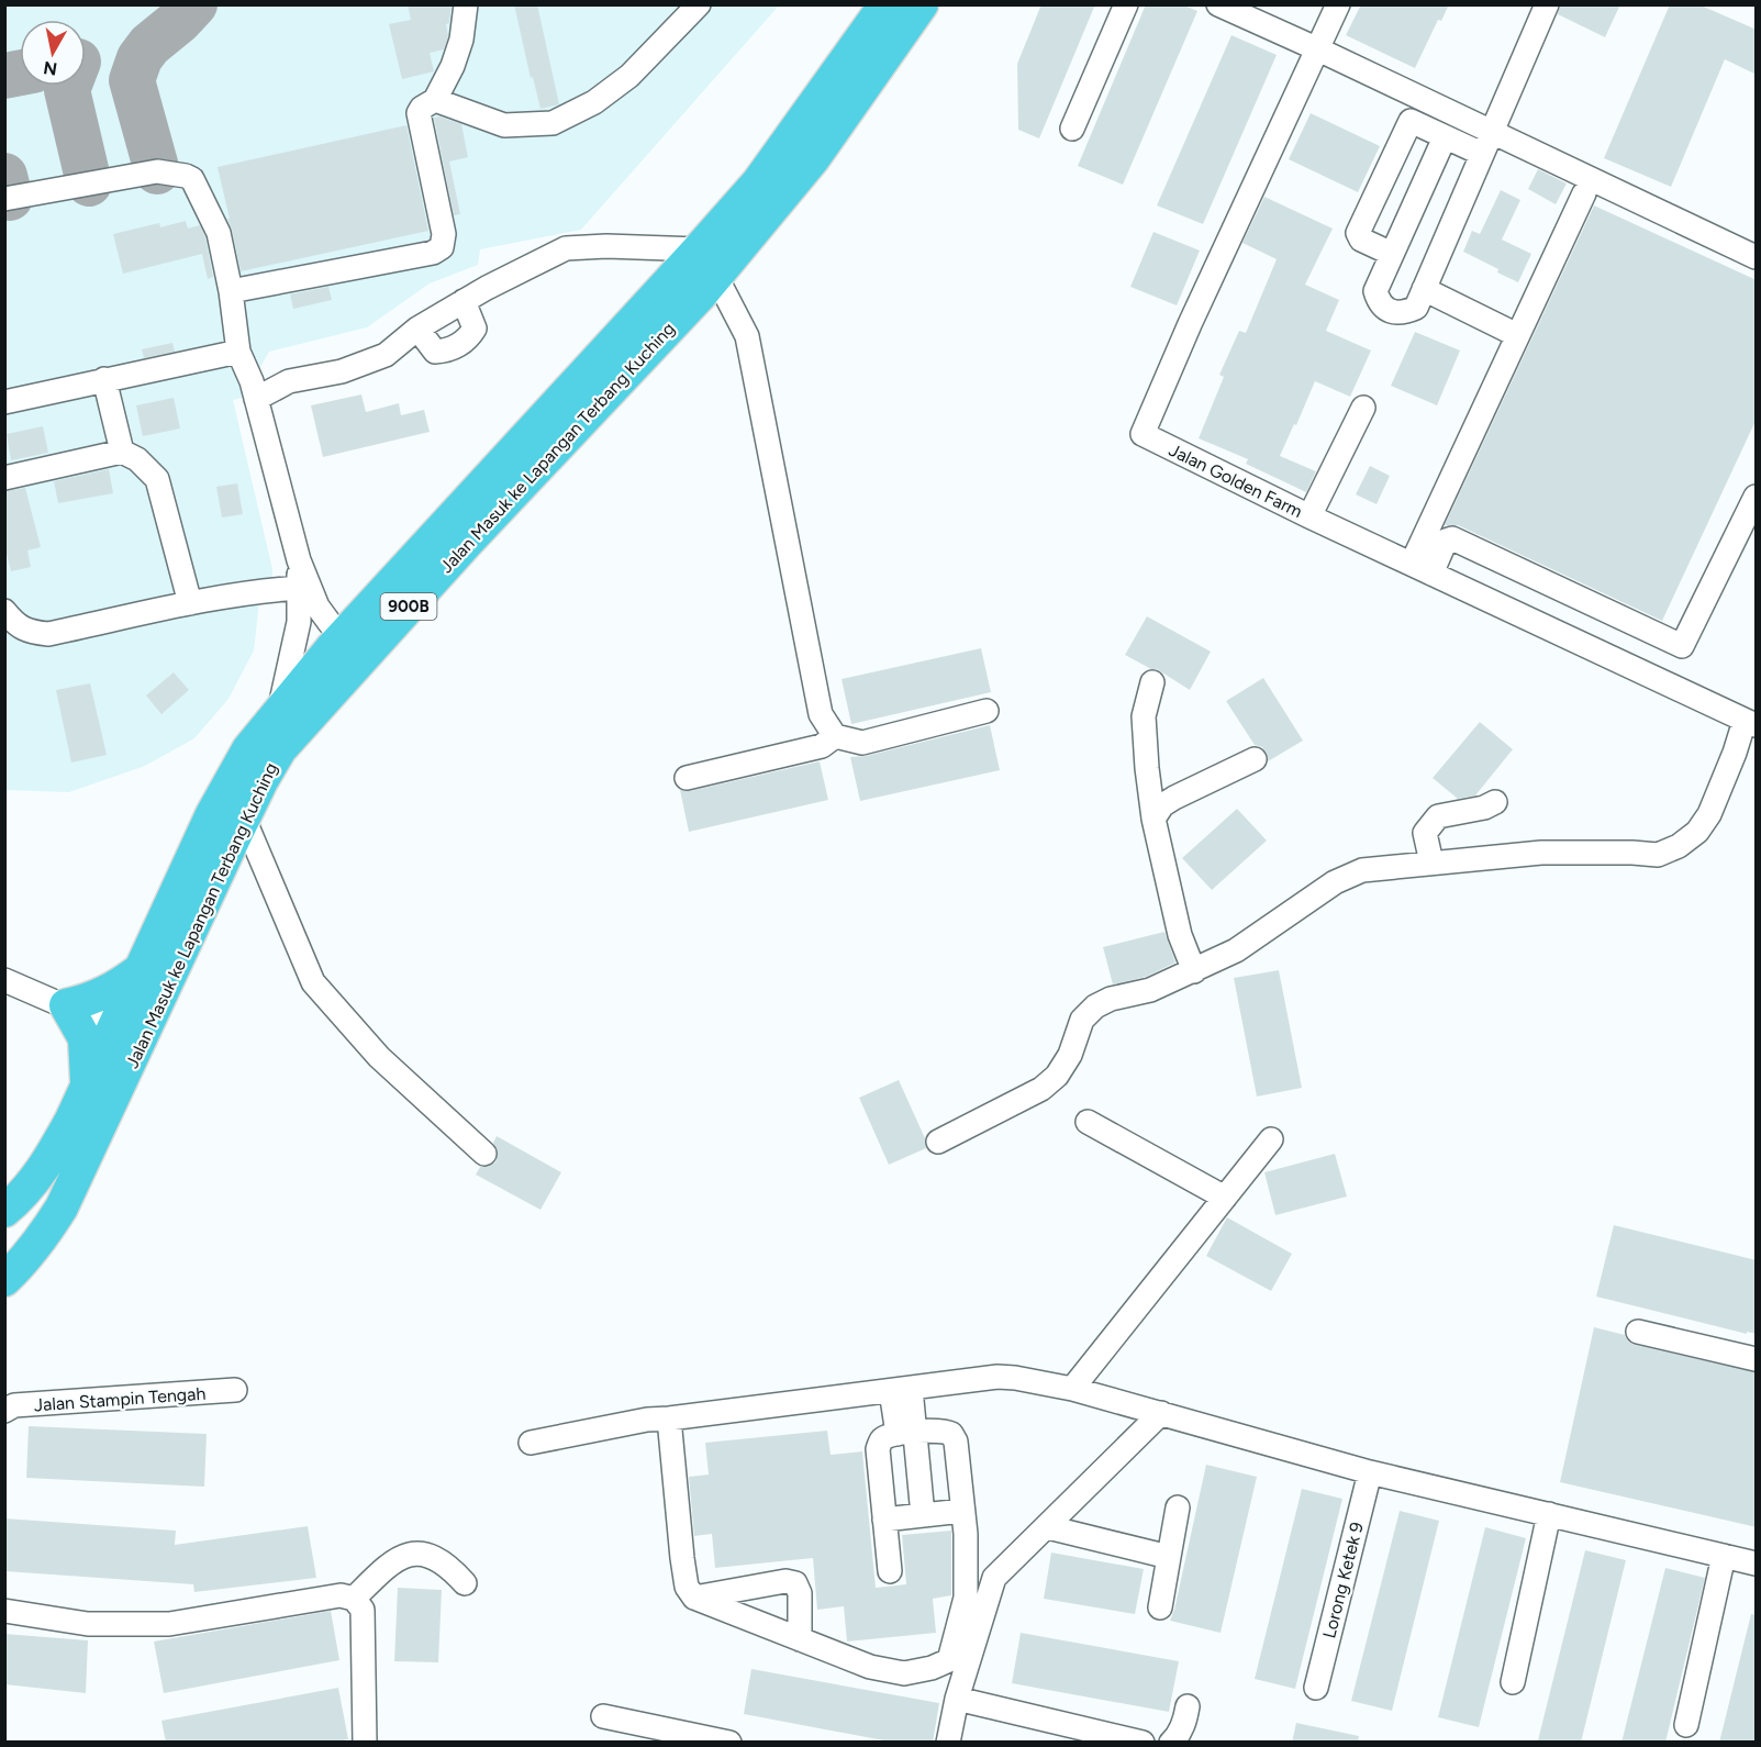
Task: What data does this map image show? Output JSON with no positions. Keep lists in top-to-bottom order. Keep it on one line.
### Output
{"streets":{"highway":["Jalan Masuk ke Lapangan Terbang Kuching","900B"],"street":["Jalan Golden Farm","Jalan Stampin Tengah","Lorong Ketek 9"]},"north":"bottom"}
